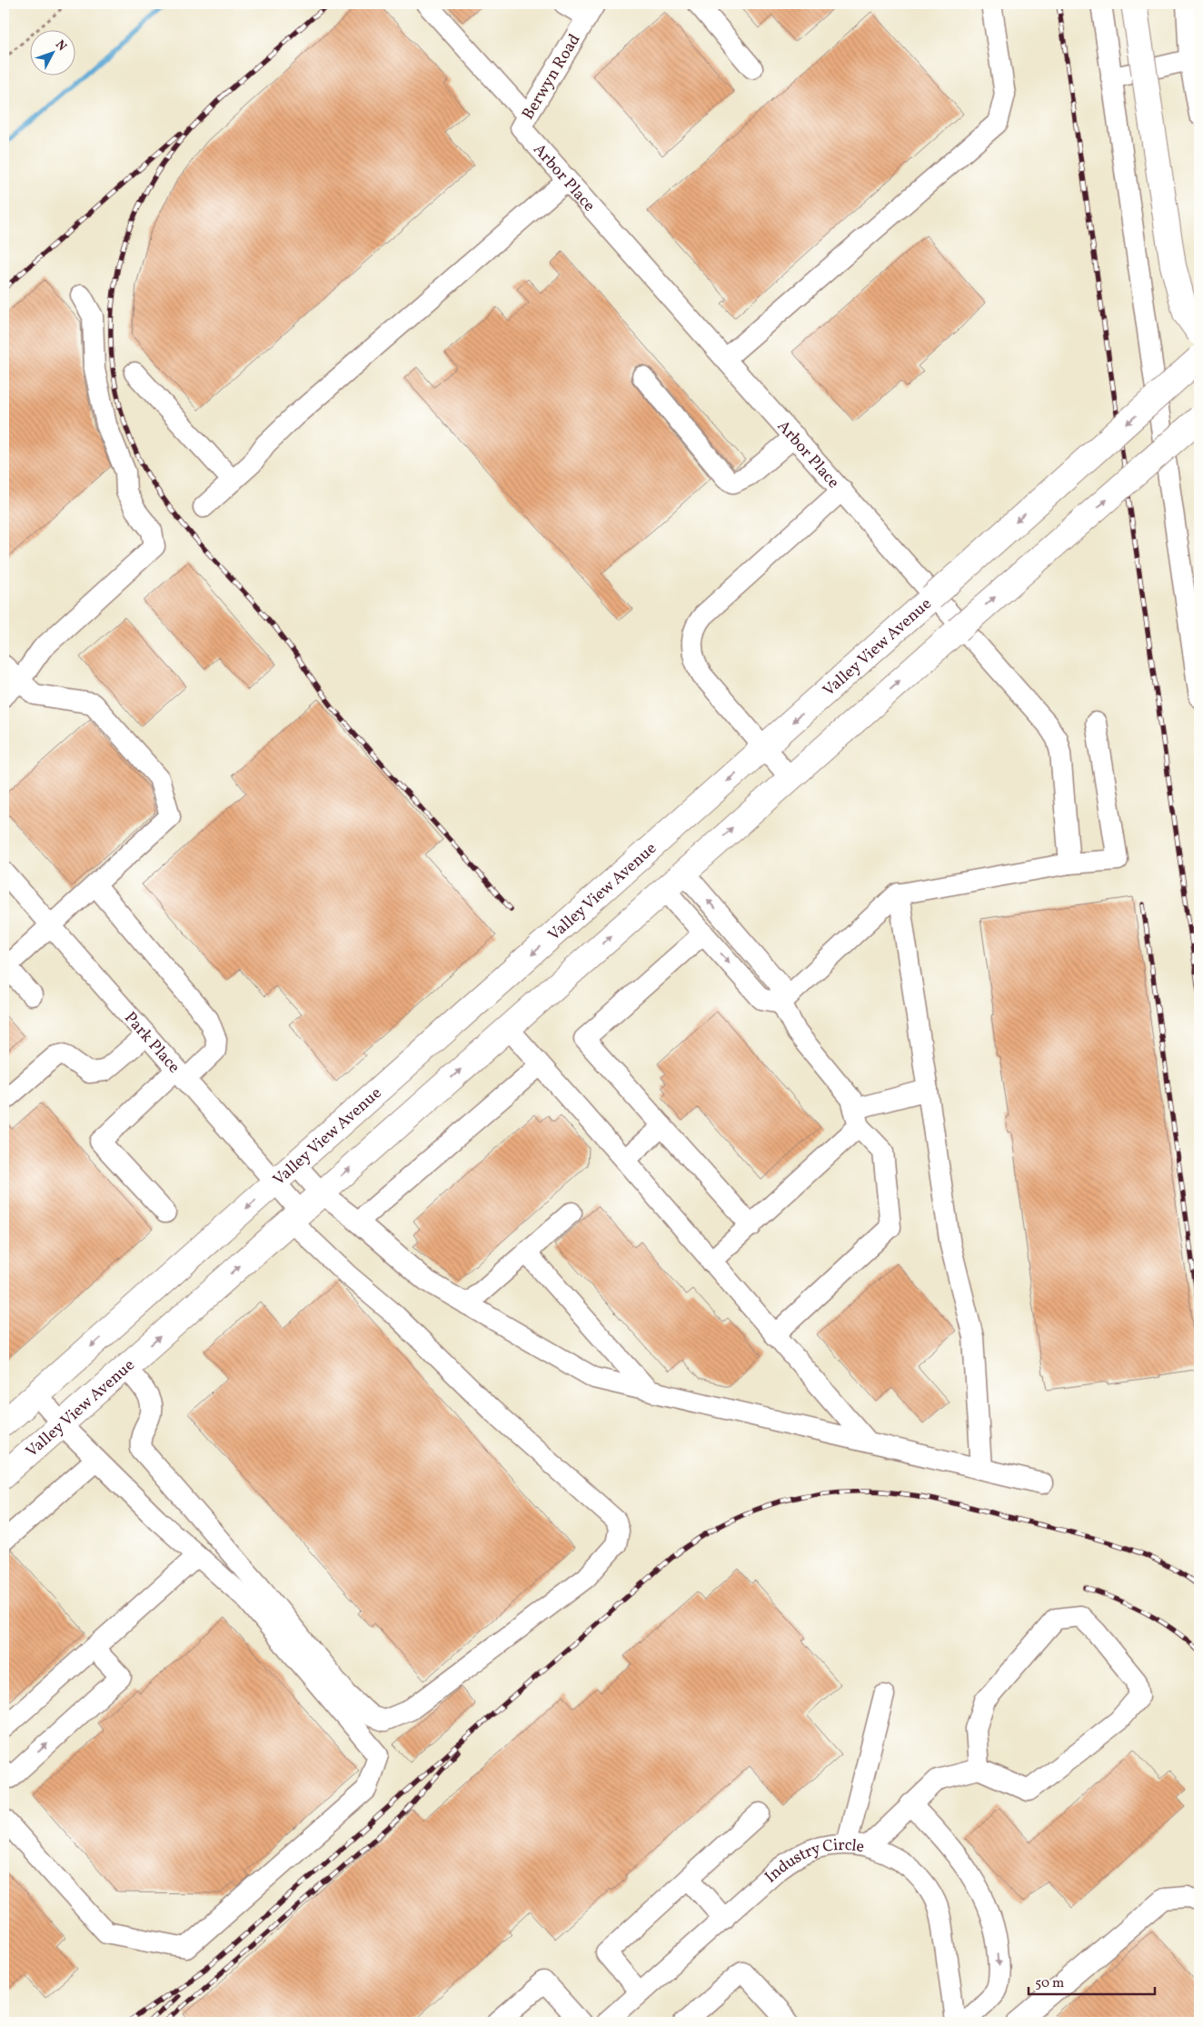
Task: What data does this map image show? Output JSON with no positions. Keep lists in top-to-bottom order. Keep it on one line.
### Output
{"streets":{"main road":["Valley View Avenue"],"street":["Berwyn Road","Arbor Place","Park Place","Industry Circle"]},"crossings":[["Berwyn Road","Arbor Place"],["Arbor Place","Valley View Avenue"],["Valley View Avenue","Park Place"]],"scale_bar":"50 m","north":"top right"}
